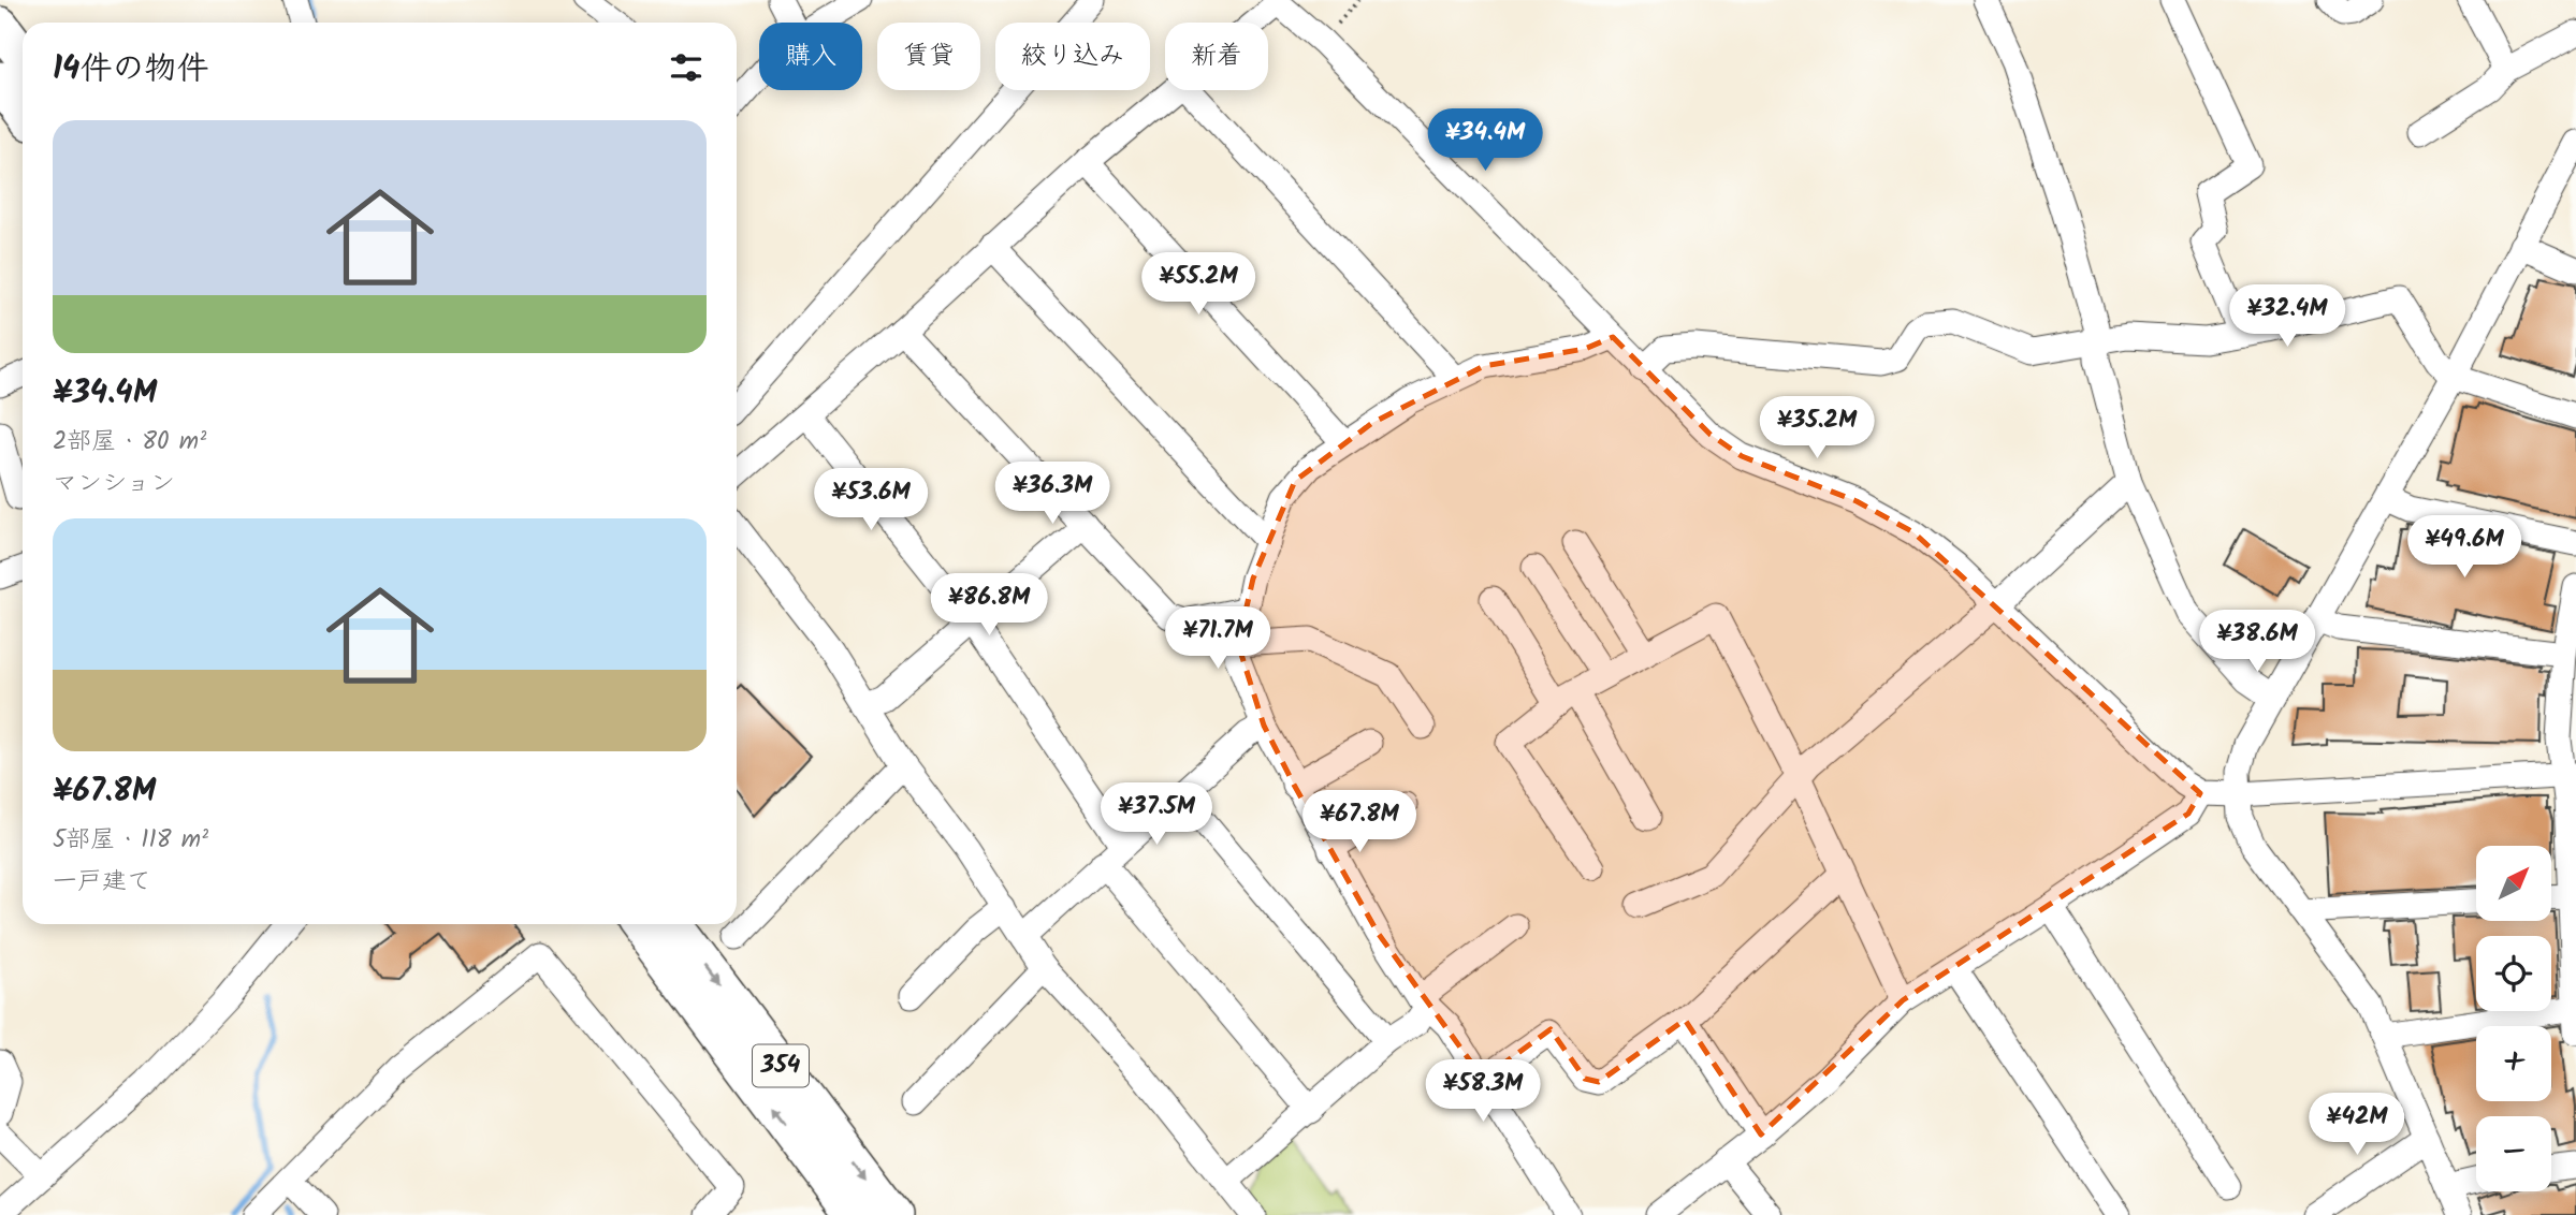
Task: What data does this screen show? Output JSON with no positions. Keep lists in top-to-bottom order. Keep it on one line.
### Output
{"streets":{"highway":["354"]},"north":"top right","page":{"chip":["購入","賃貸","絞り込み","新着"],"heading":"14件の物件","price":["¥34.4M","¥55.2M","¥32.4M","¥35.2M","¥36.3M","¥53.6M","¥49.6M","¥86.8M","¥71.7M","¥38.6M","¥37.5M","¥67.8M","¥58.3M","¥42M"],"list":[{"name":"¥34.4M","note":"2部屋 · 80 m² · マンション"},{"name":"¥67.8M","note":"5部屋 · 118 m² · 一戸建て"}],"map_buttons":["+","−"]}}
